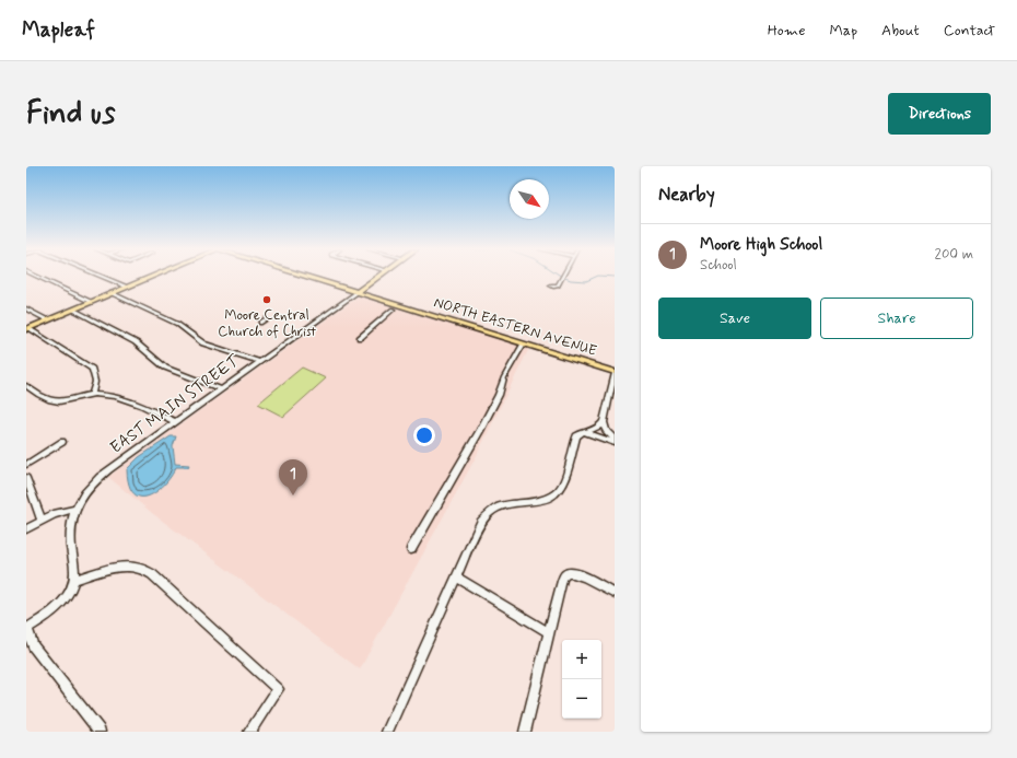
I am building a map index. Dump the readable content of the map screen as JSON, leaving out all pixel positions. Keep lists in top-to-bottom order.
{
  "streets": {
    "main road": ["NORTH EASTERN AVENUE", "EAST MAIN STREET"]
  },
  "crossings": [
    ["NORTH EASTERN AVENUE", "EAST MAIN STREET"]
  ],
  "places": ["Moore Central Church of Christ"],
  "north": "bottom right",
  "page": {
    "header": "Mapleaf",
    "nav": [
      "Home",
      "Map",
      "About",
      "Contact"
    ],
    "buttons": [
      "Directions",
      ["Save", "Share"]
    ],
    "title": "Find us",
    "heading": "Nearby",
    "list": [
      {
        "mark": "1",
        "name": "Moore High School",
        "note": "School",
        "value": "200 m"
      }
    ],
    "pins": "1",
    "map_buttons": ["+", "−"]
  }
}
